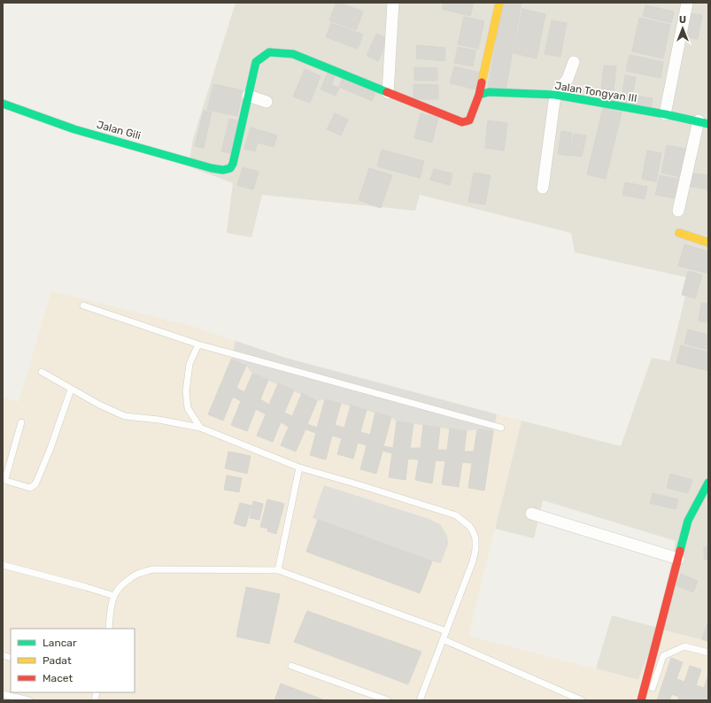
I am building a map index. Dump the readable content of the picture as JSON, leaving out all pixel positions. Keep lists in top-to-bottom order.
{
  "streets": {
    "street": ["Jalan Tongyan III", "Jalan Gili"]
  },
  "legend": ["Lancar", "Padat", "Macet"],
  "north": "top"
}
